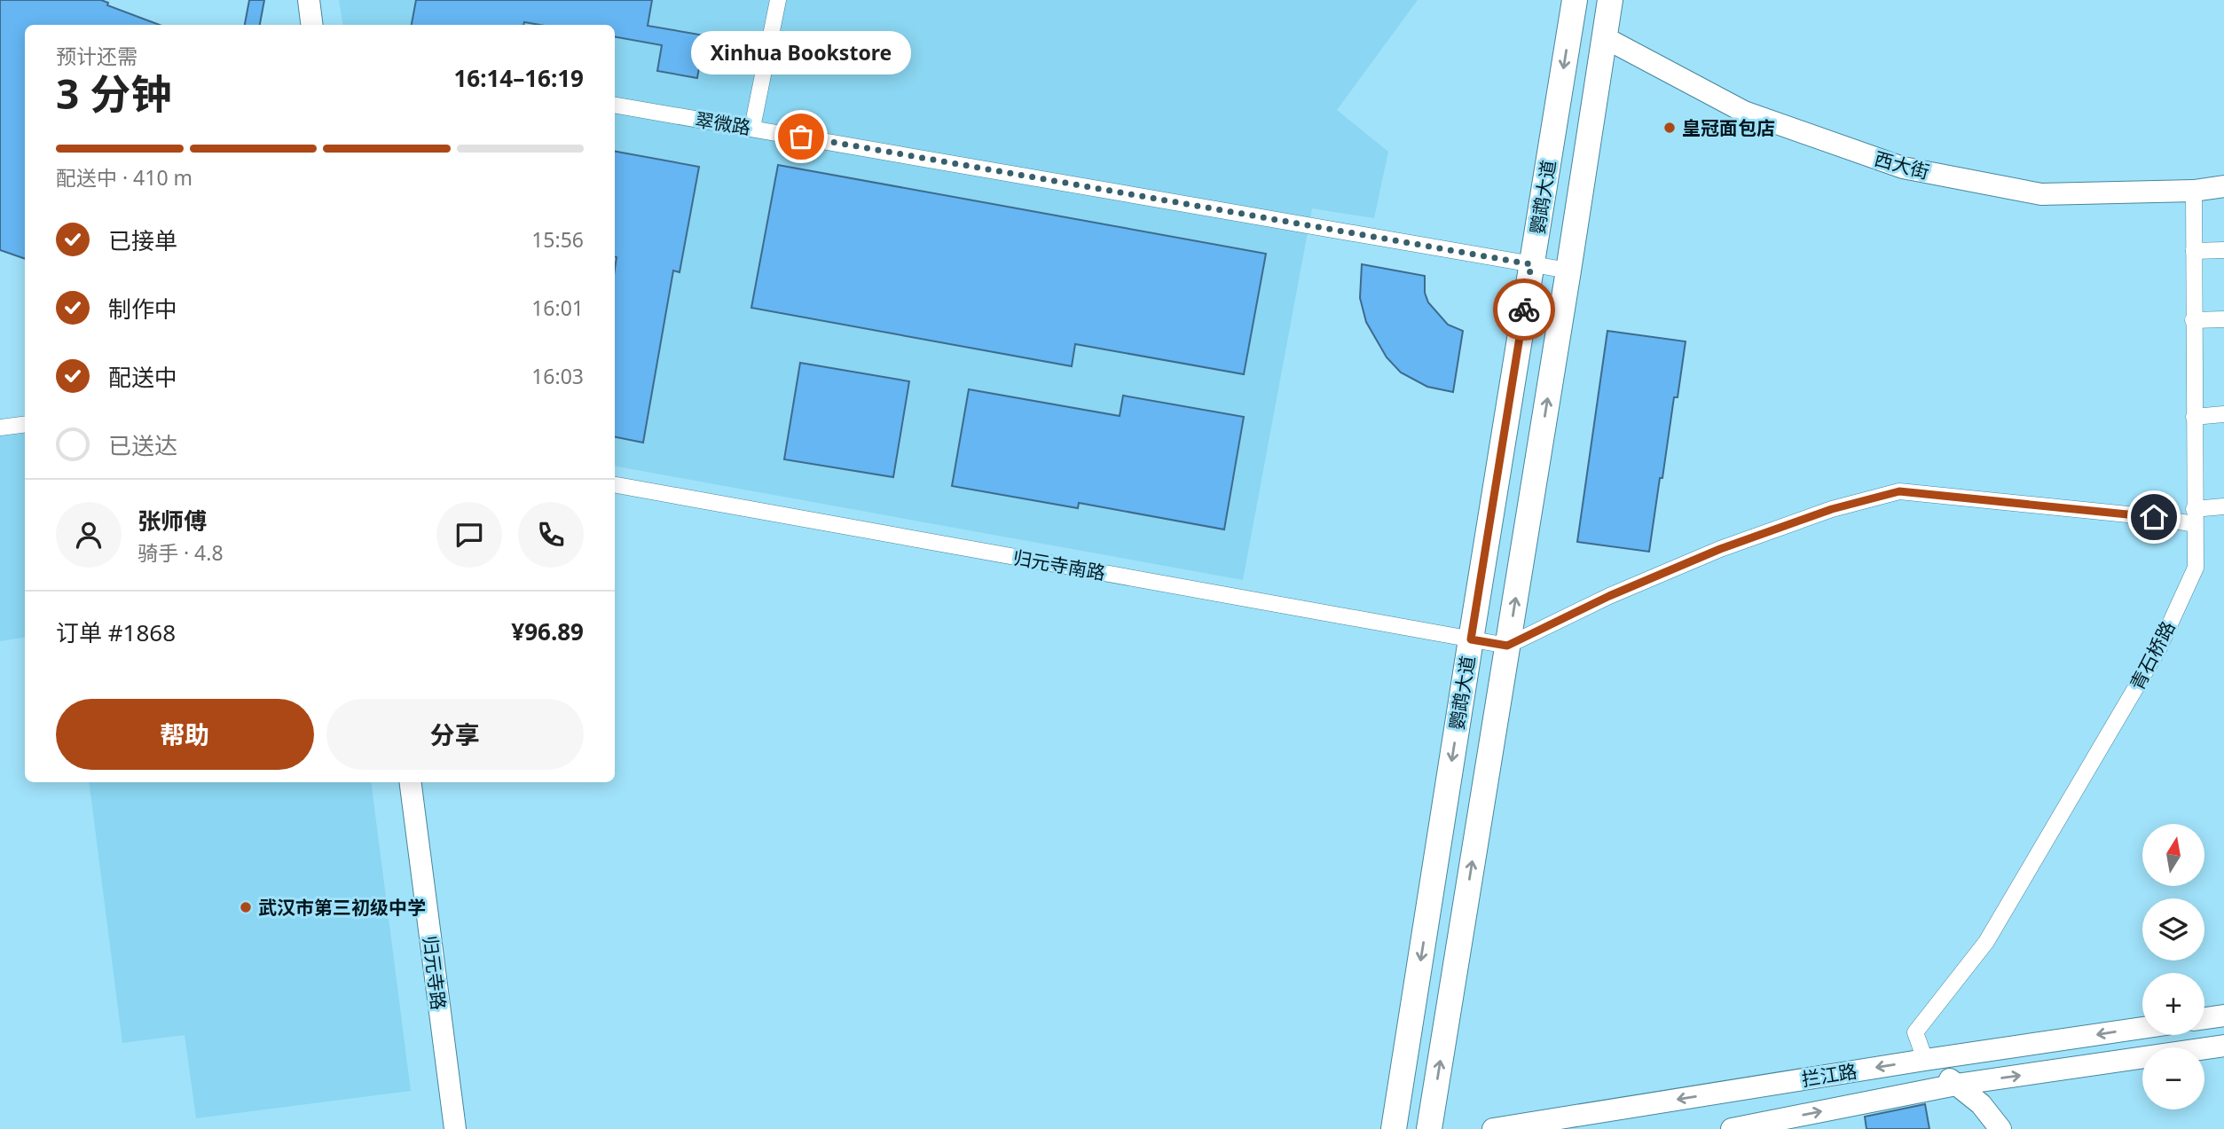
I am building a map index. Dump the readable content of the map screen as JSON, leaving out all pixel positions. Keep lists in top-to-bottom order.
{
  "streets": {
    "main road": [
      "西大街",
      "鹦鹉大道",
      "归元寺路",
      "拦江路"
    ],
    "street": ["翠微路", "归元寺南路", "青石桥路"]
  },
  "crossings": [
    ["翠微路", "鹦鹉大道"],
    ["西大街", "鹦鹉大道"],
    ["西大街", "青石桥路"],
    ["鹦鹉大道", "归元寺南路"],
    ["青石桥路", "拦江路"]
  ],
  "places": ["皇冠面包店", "Xinhua Bookstore", "武汉市第三初级中学"],
  "north": "top",
  "page": {
    "heading": ["3 分钟", "预计还需", "16:14–16:19"],
    "panel": [
      "张师傅",
      "骑手 · 4.8",
      "订单 #1868",
      "¥96.89"
    ],
    "bubble": "Xinhua Bookstore",
    "bar": "配送中 · 410 m",
    "list": [
      ["已接单", "15:56"],
      ["制作中", "16:01"],
      ["配送中", "16:03"],
      "已送达"
    ],
    "buttons": ["帮助", "分享"],
    "map_buttons": ["+", "−"]
  }
}
